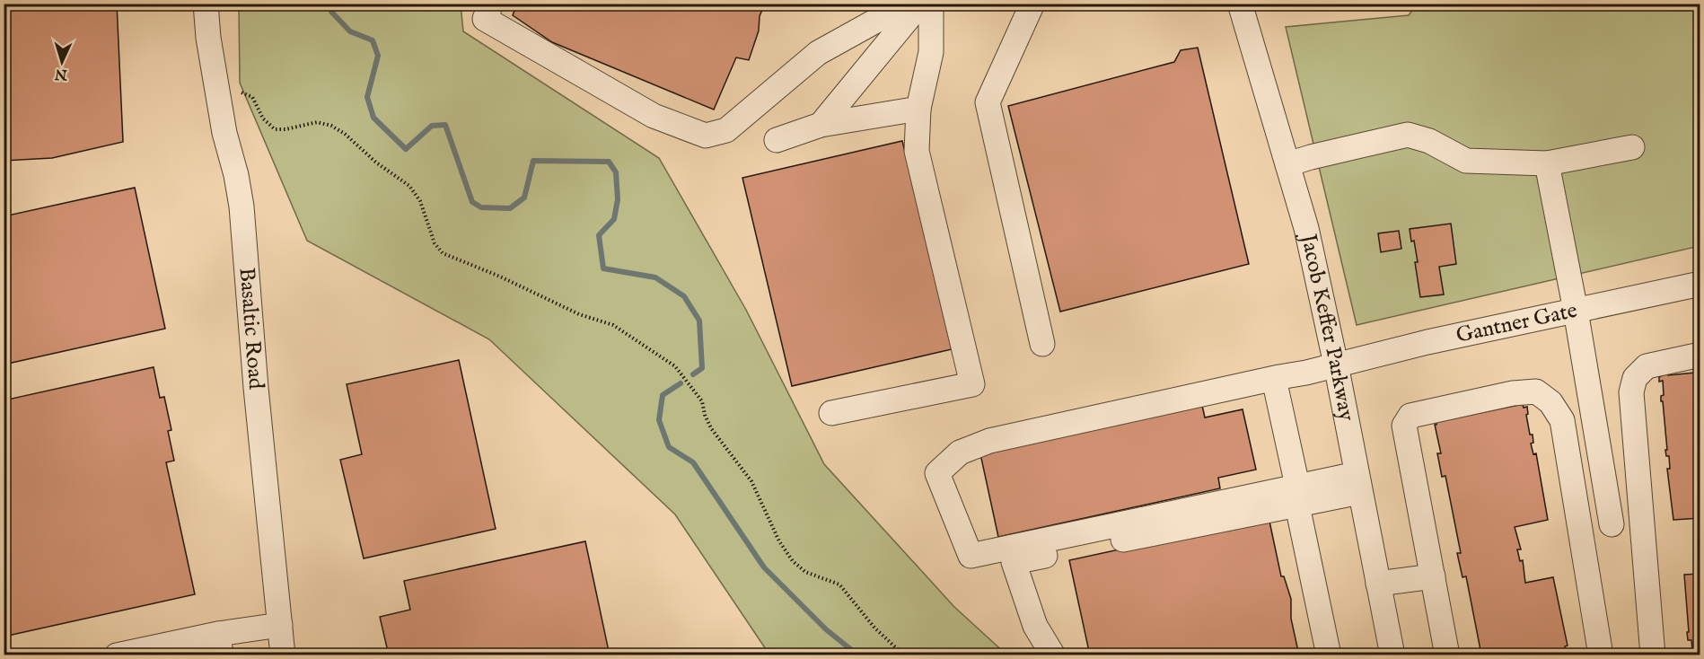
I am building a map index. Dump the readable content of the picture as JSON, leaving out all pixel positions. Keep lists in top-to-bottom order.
{
  "streets": {
    "street": ["Gantner Gate", "Jacob Keffer Parkway", "Basaltic Road"]
  },
  "crossings": [
    ["Gantner Gate", "Jacob Keffer Parkway"]
  ],
  "north": "bottom"
}
